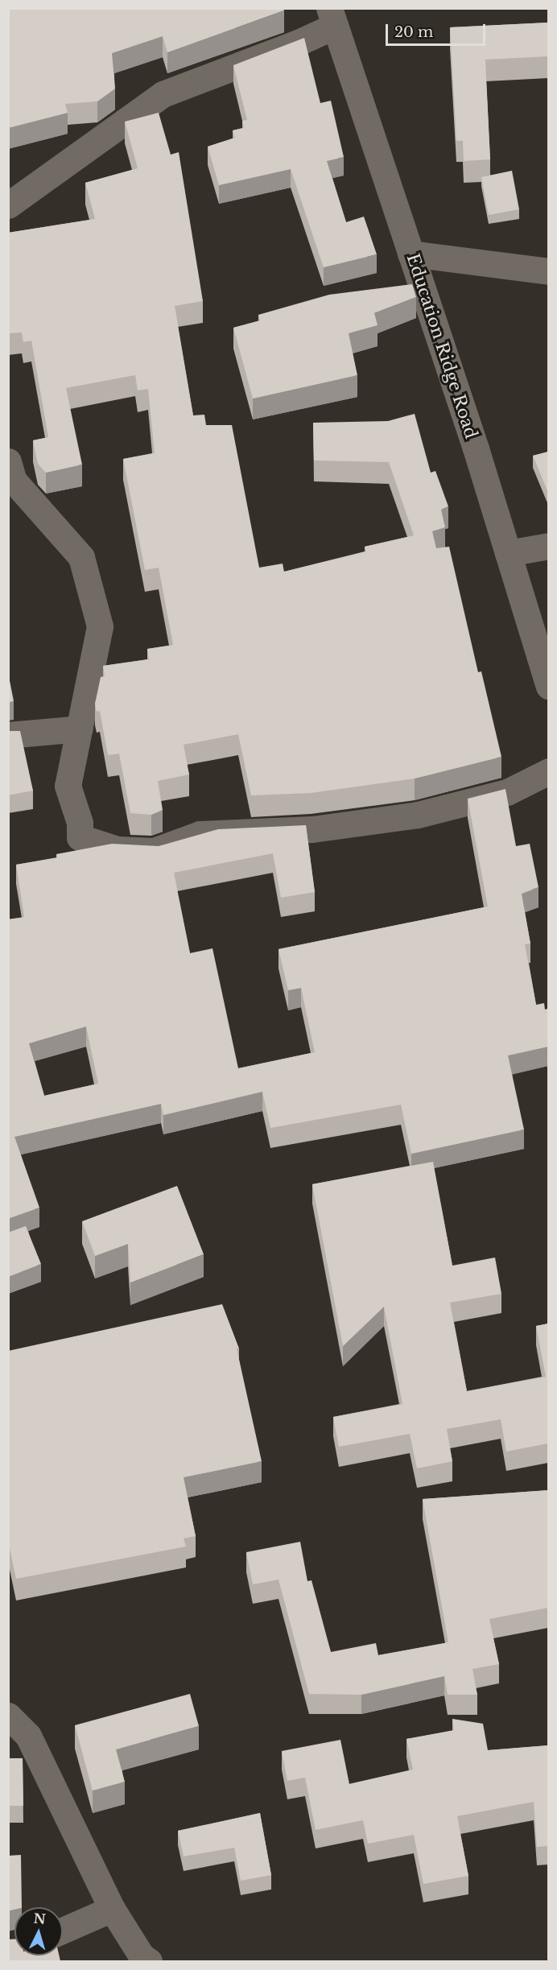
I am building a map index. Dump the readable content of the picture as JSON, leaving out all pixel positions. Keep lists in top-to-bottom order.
{
  "streets": {
    "street": ["Education Ridge Road"]
  },
  "scale_bar": "20 m",
  "north": "top"
}
